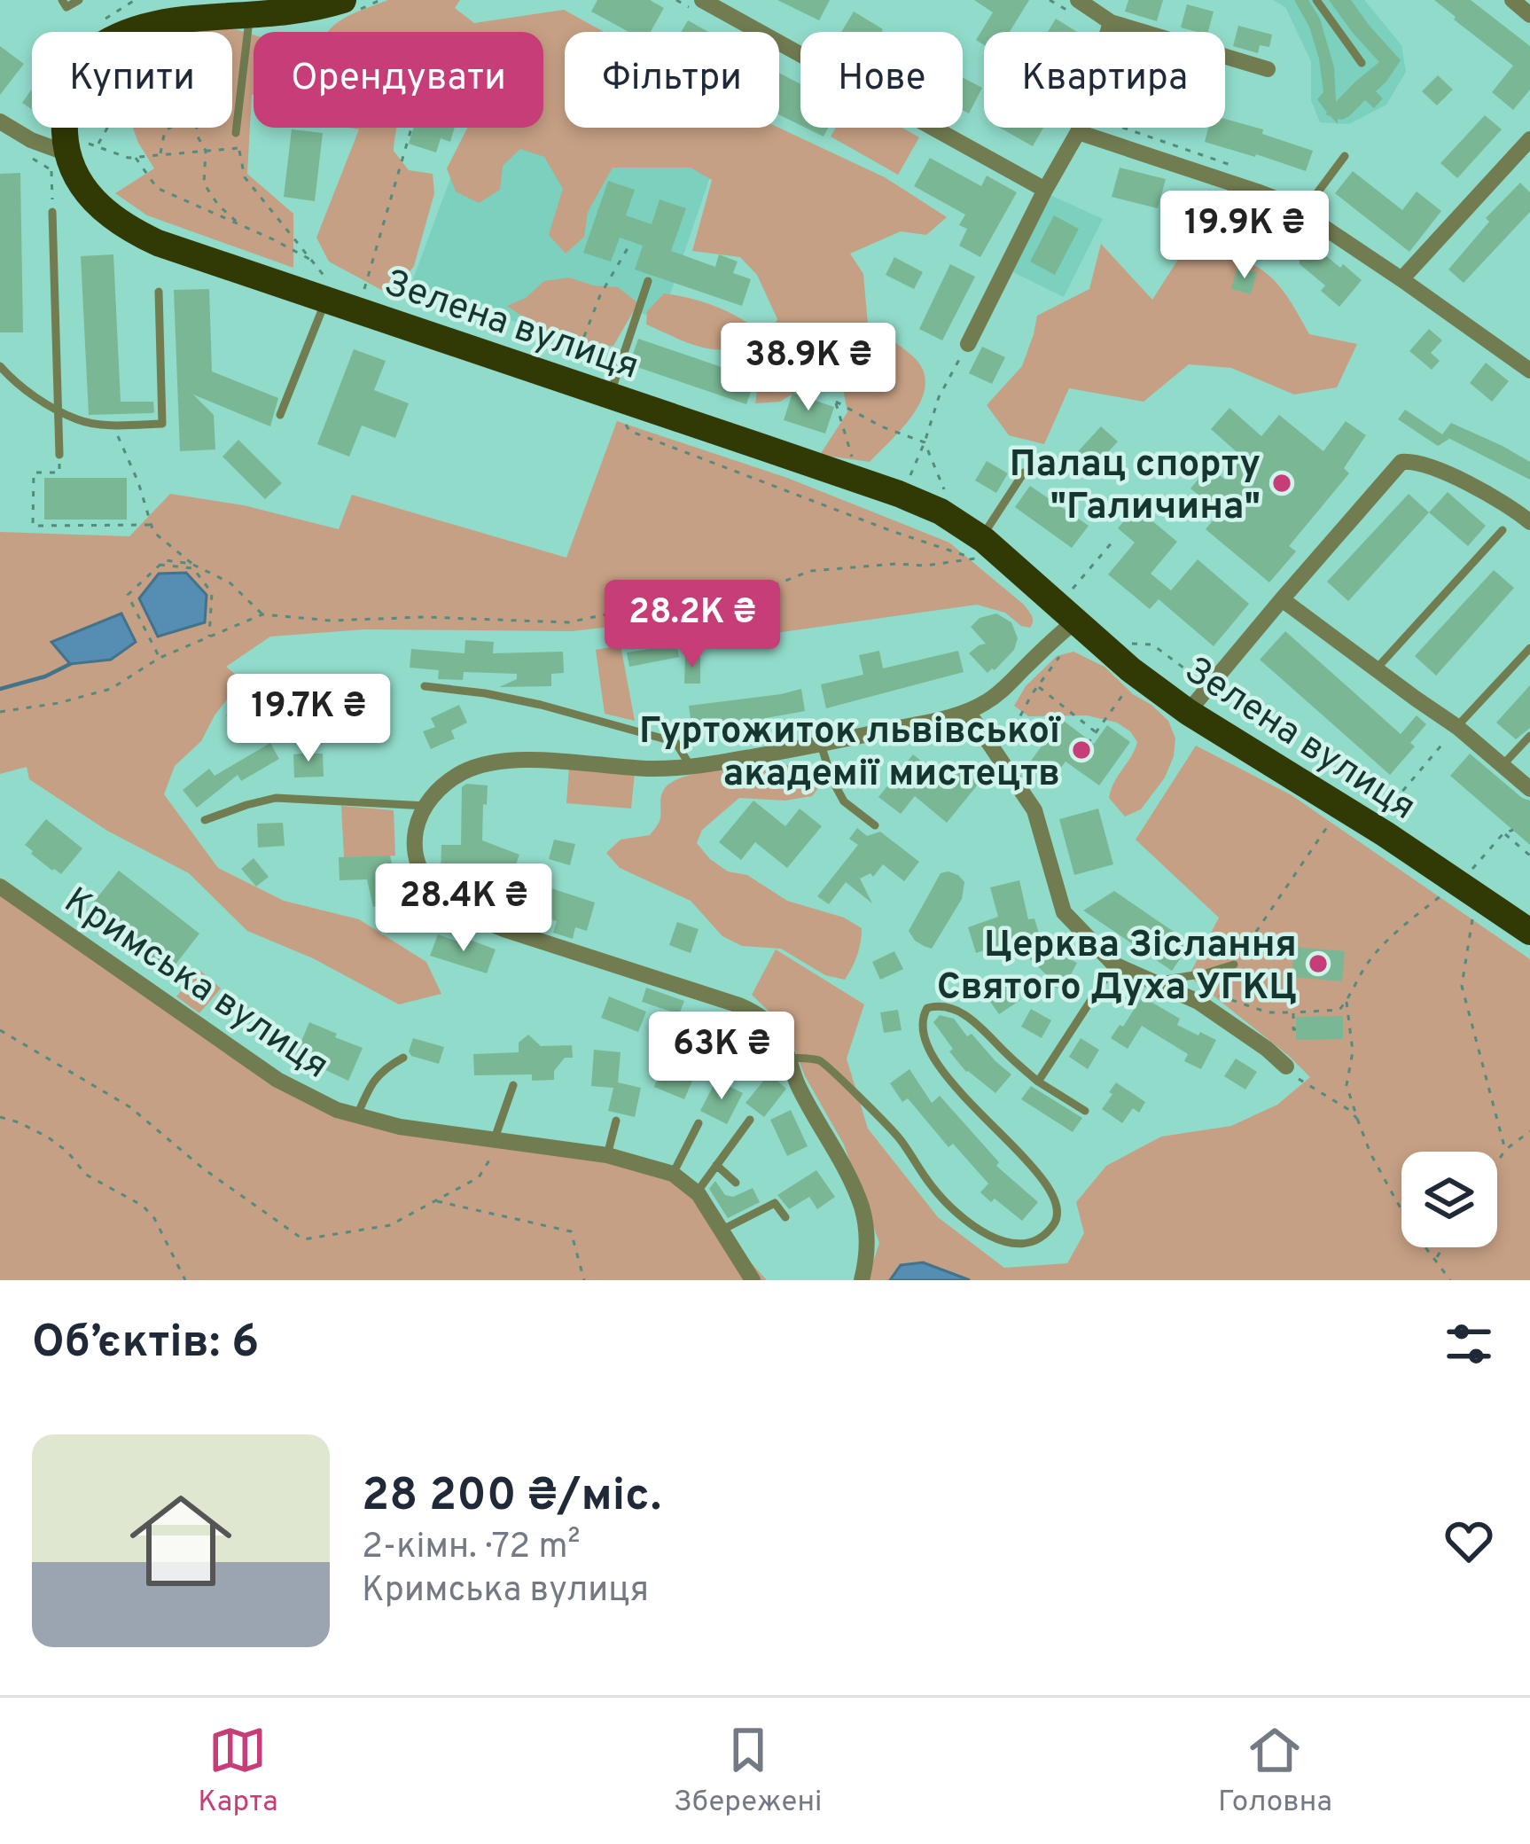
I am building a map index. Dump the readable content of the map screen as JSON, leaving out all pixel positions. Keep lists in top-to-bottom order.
{
  "streets": {
    "main road": ["Зелена вулиця"],
    "street": ["Кримська вулиця"]
  },
  "places": ["Палац спорту \"Галичина\"", "Гуртожиток львівської академії мистецтв", "Церква Зіслання Святого Духа УГКЦ"],
  "page": {
    "chip": [
      "Купити",
      "Орендувати",
      "Фільтри",
      "Нове",
      "Квартира"
    ],
    "price": [
      "19.9K ₴",
      "38.9K ₴",
      "28.2K ₴",
      "19.7K ₴",
      "28.4K ₴",
      "63K ₴"
    ],
    "heading": "Об’єктів: 6",
    "list": [
      {
        "name": "28 200 ₴/міс.",
        "note": "2-кімн. · 72 m² · Кримська вулиця"
      }
    ],
    "tabs": ["Карта", "Збережені", "Головна"]
  }
}
